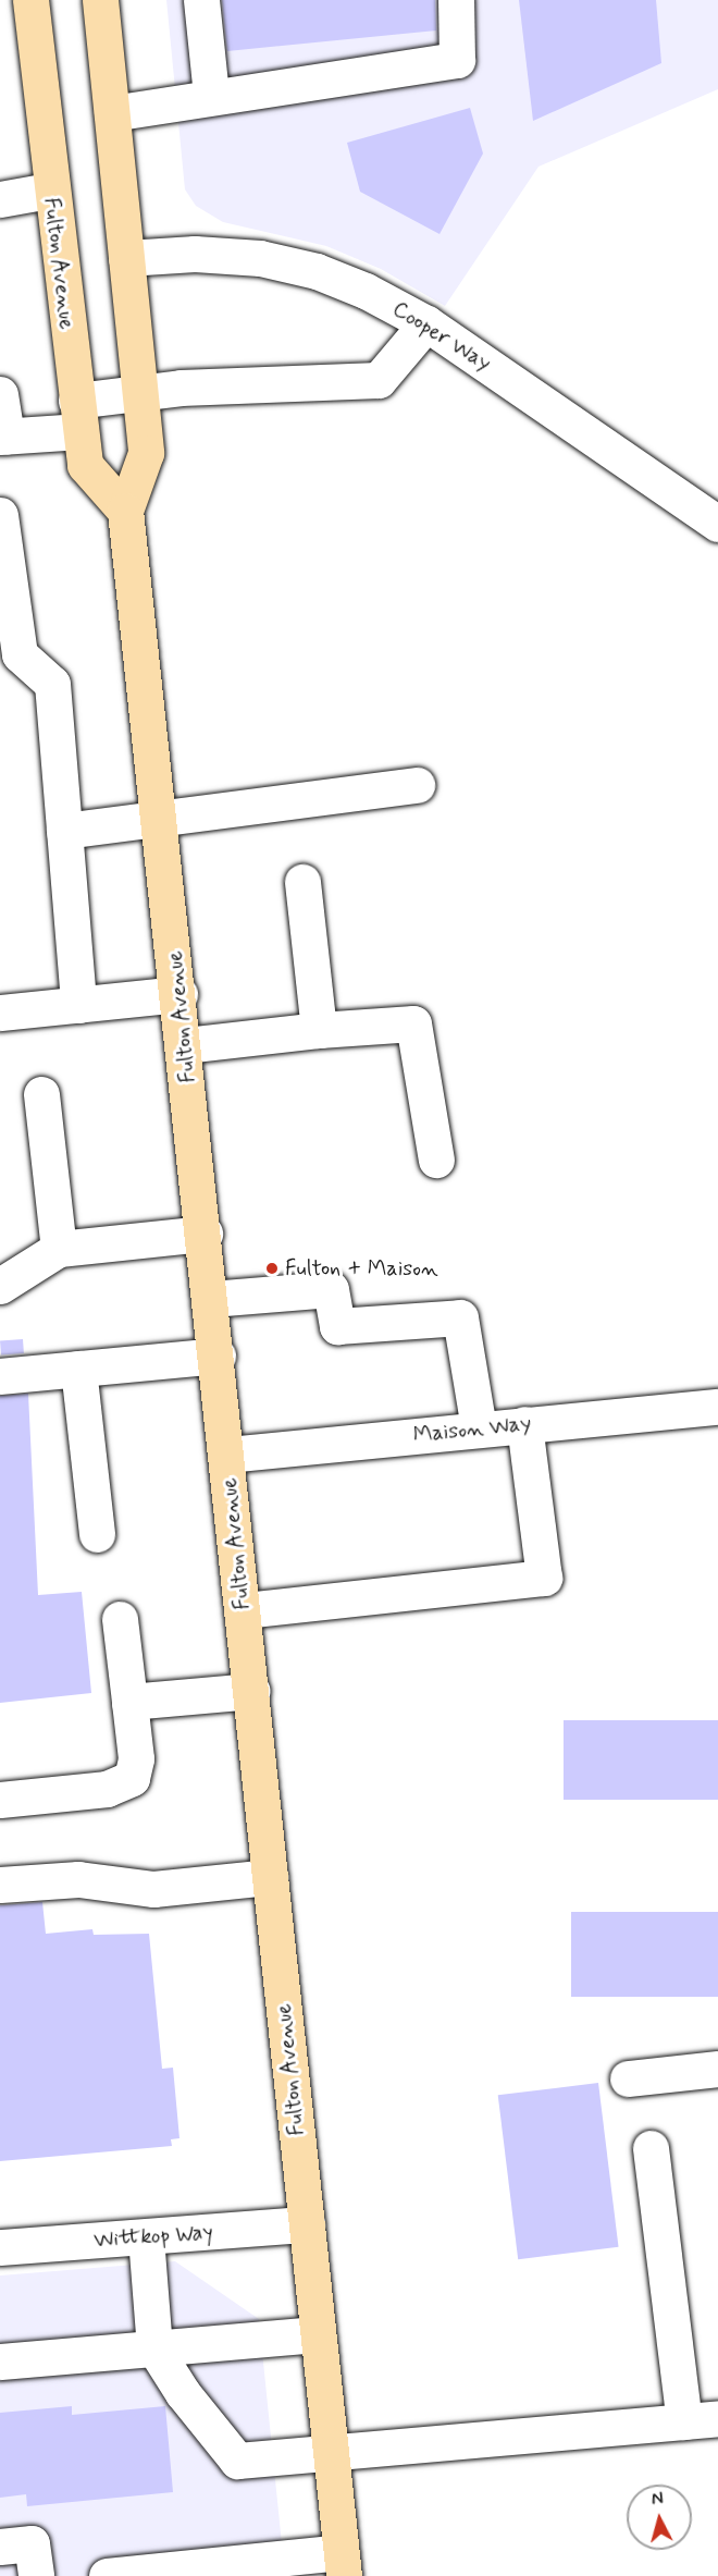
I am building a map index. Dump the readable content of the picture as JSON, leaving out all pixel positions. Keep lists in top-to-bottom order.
{
  "streets": {
    "main road": ["Fulton Avenue"],
    "street": ["Cooper Way", "Maison Way", "Wittkop Way"]
  },
  "crossings": [
    ["Fulton Avenue", "Cooper Way"],
    ["Fulton Avenue", "Maison Way"],
    ["Fulton Avenue", "Wittkop Way"]
  ],
  "places": ["Fulton + Maison"],
  "north": "top"
}
